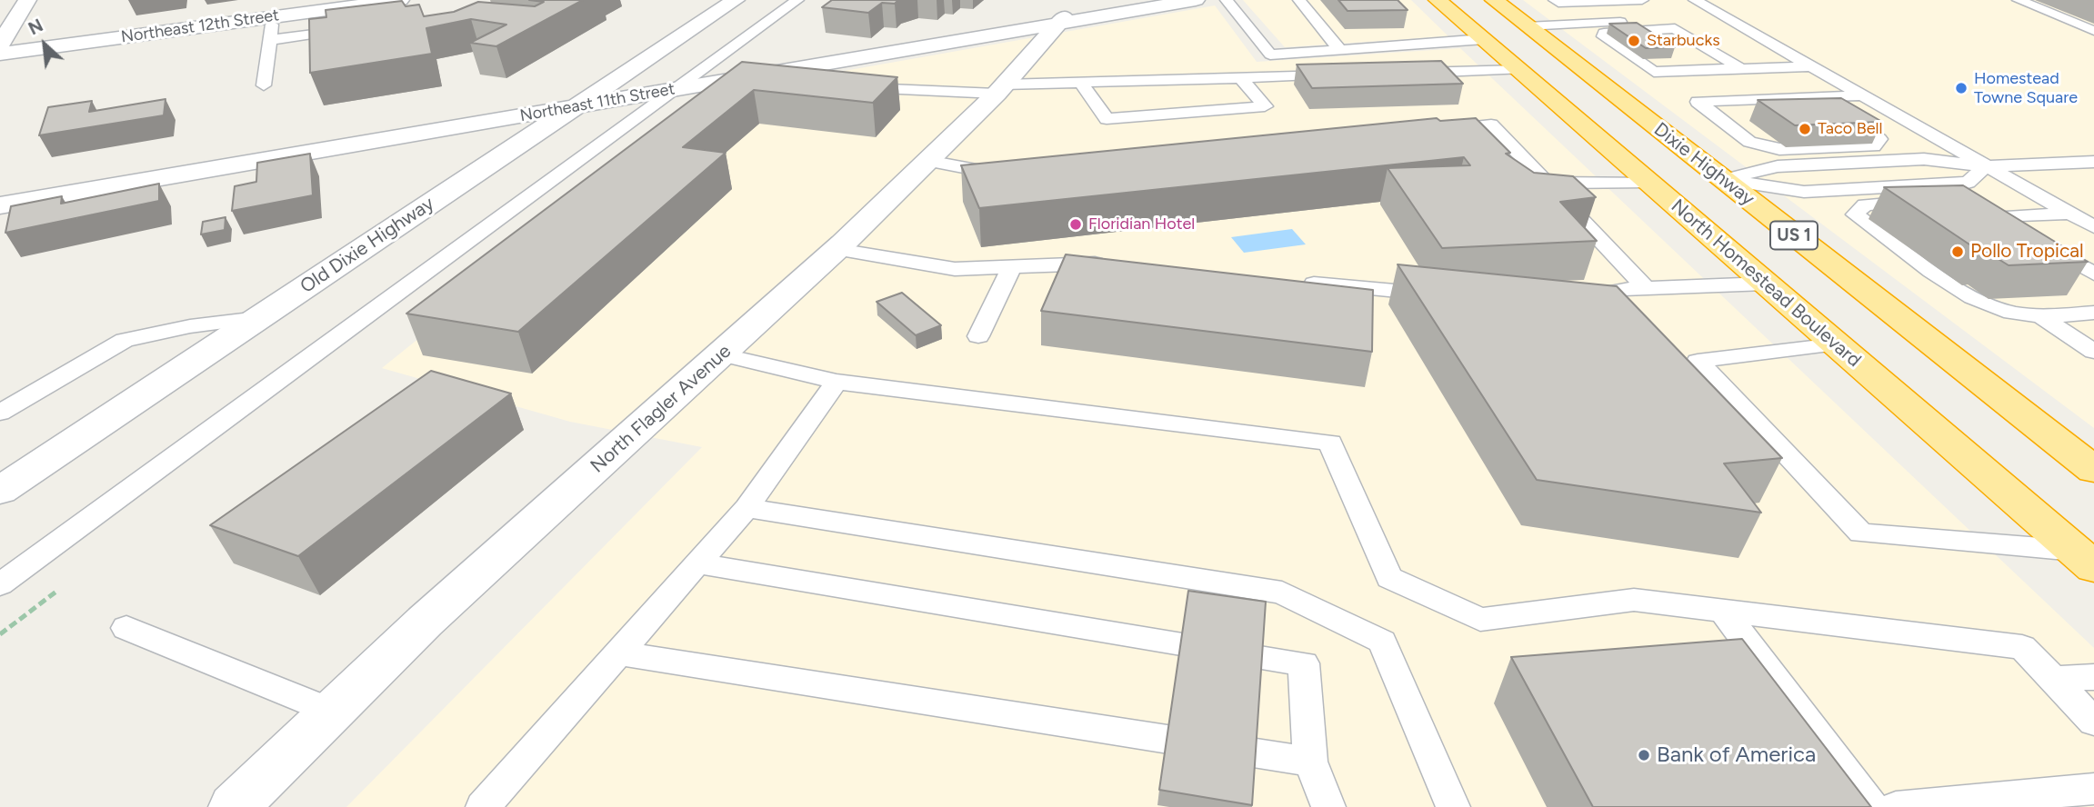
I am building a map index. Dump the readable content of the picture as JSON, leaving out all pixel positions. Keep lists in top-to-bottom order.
{
  "streets": {
    "highway": ["Dixie Highway", "US 1", "North Homestead Boulevard"],
    "street": [
      "Northeast 12th Street",
      "Northeast 11th Street",
      "Old Dixie Highway",
      "North Flagler Avenue"
    ]
  },
  "crossings": [
    ["Northeast 11th Street", "Old Dixie Highway"],
    ["Northeast 11th Street", "North Flagler Avenue"]
  ],
  "places": [
    "Starbucks",
    "Homestead Towne Square",
    "Taco Bell",
    "Floridian Hotel",
    "Pollo Tropical",
    "Bank of America"
  ],
  "north": "top left"
}
